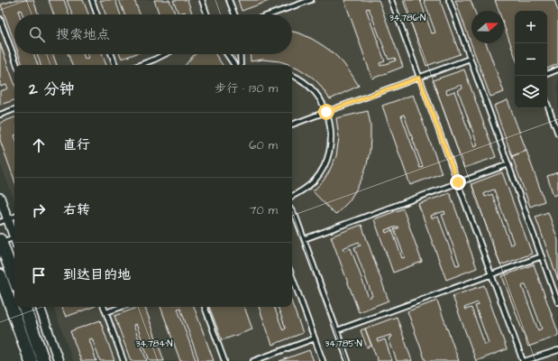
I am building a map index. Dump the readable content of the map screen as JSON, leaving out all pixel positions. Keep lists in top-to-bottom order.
{
  "north": "right",
  "page": {
    "map_buttons": ["+", "−"],
    "search": "搜索地点",
    "heading": ["2 分钟", "步行 · 130 m"],
    "list": [
      ["直行", "60 m"],
      ["右转", "70 m"],
      "到达目的地"
    ]
  },
  "coordinates": ["34.786°N", "34.784°N", "34.785°N"]
}
